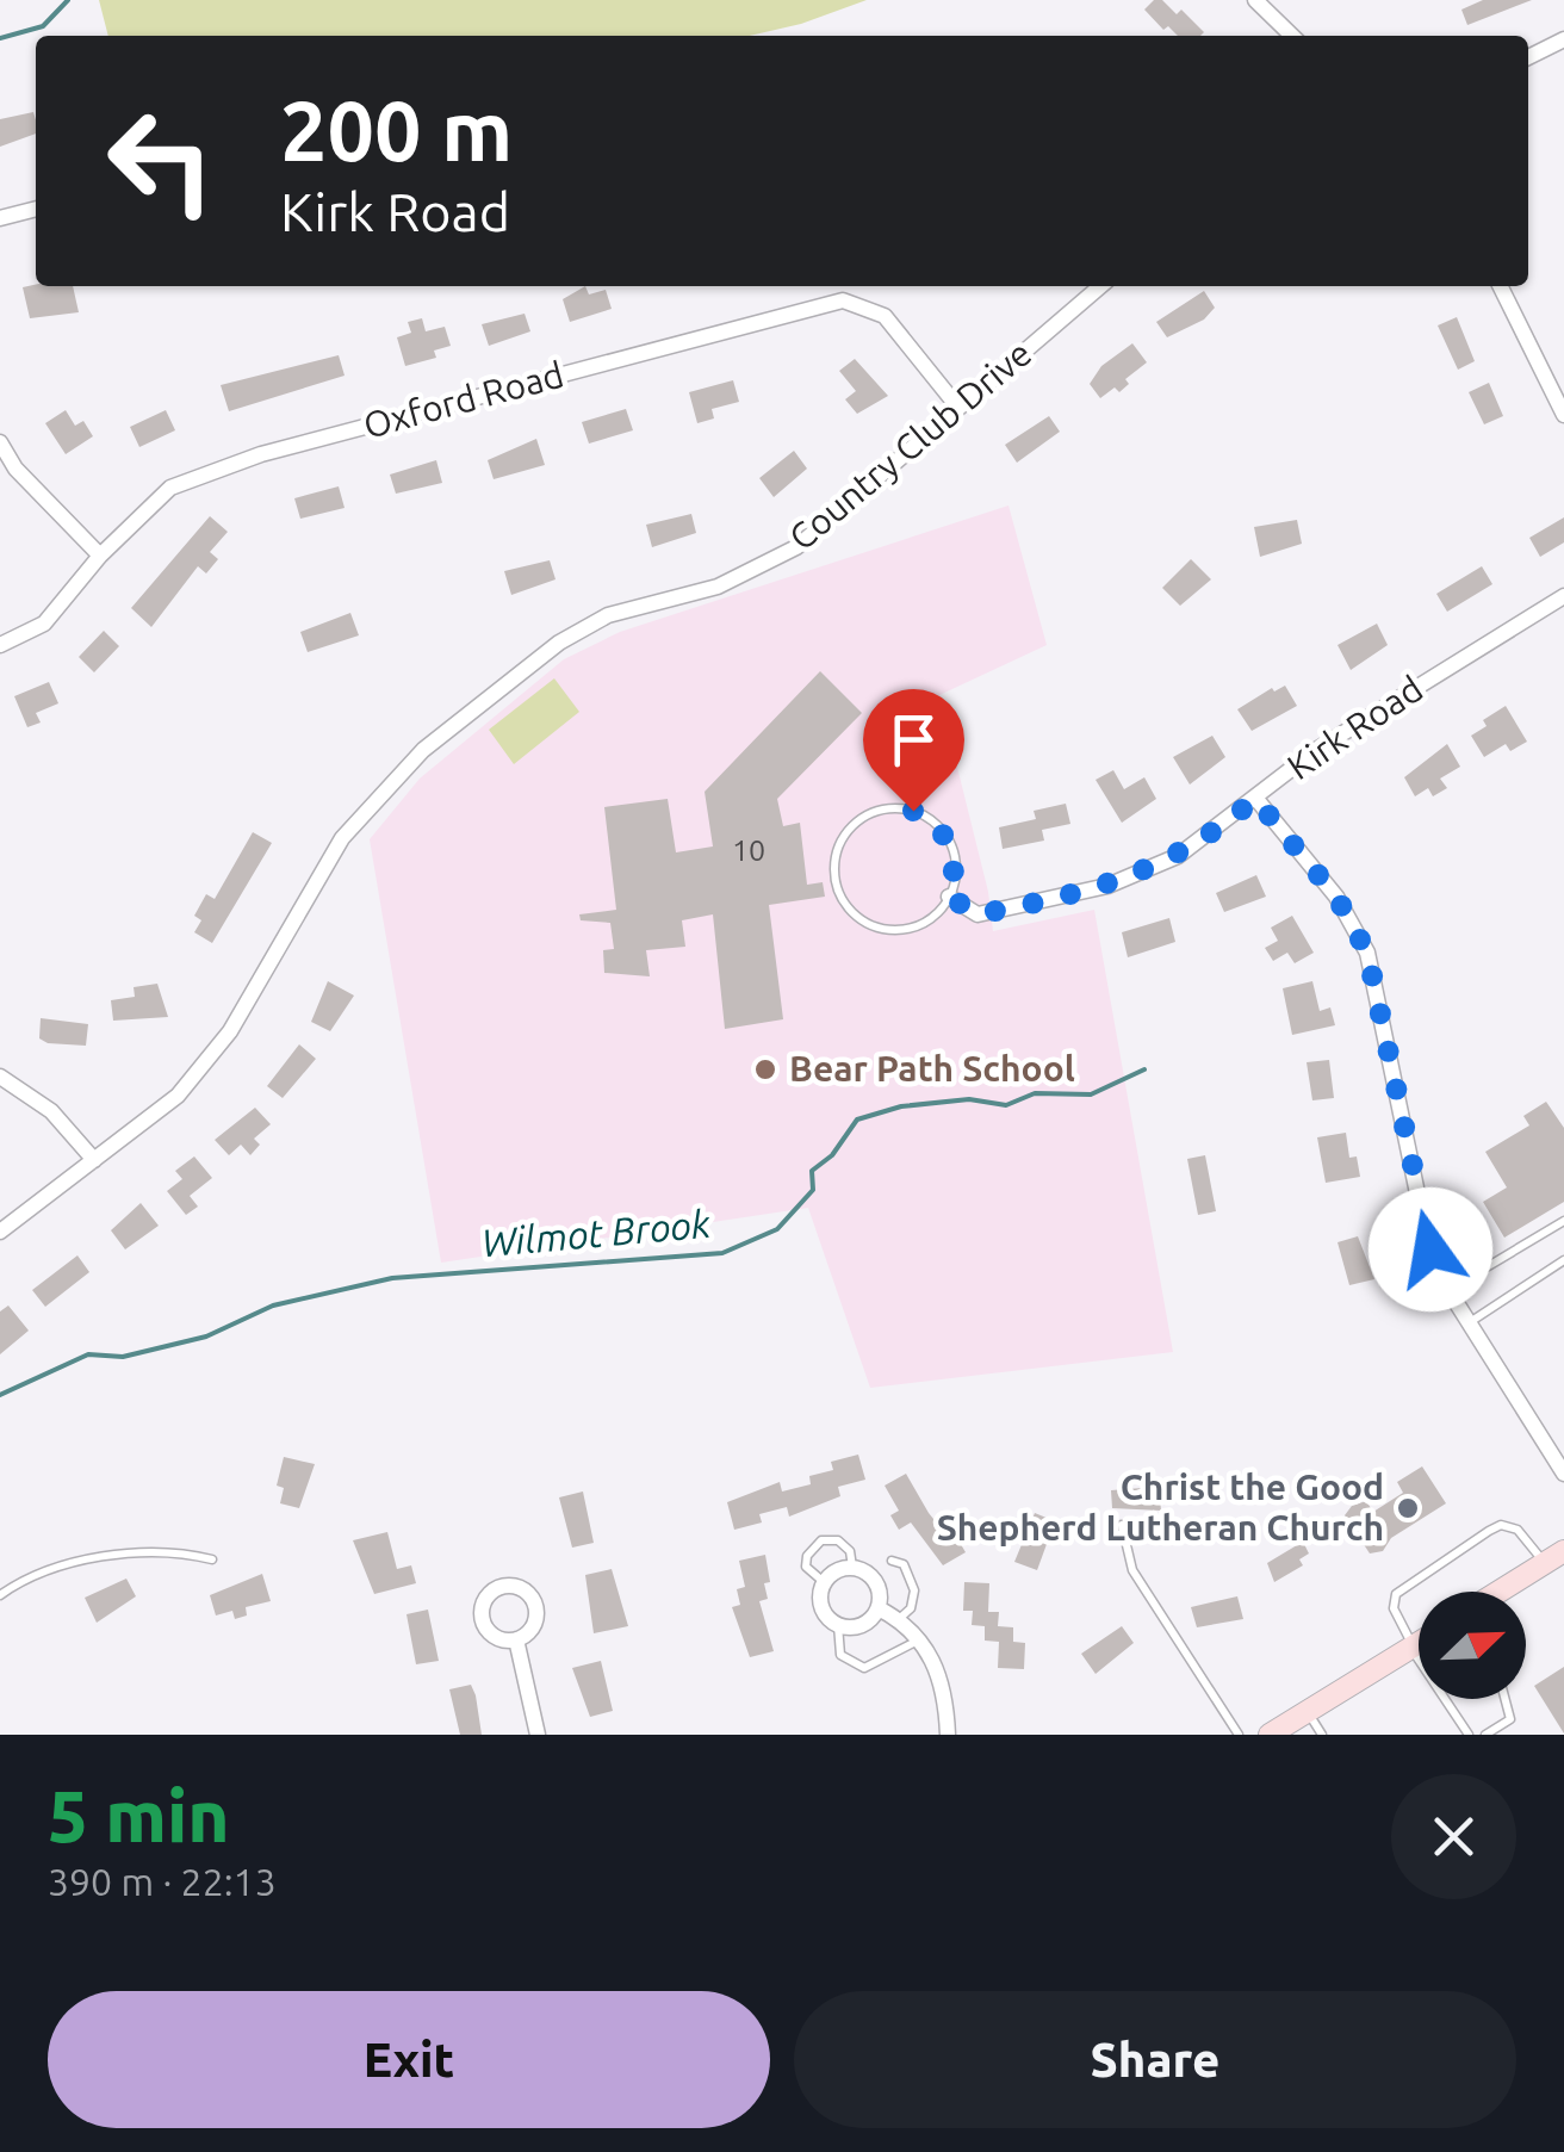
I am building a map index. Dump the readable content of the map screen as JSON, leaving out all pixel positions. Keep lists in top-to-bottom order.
{
  "streets": {
    "street": ["Oxford Road", "Country Club Drive", "Kirk Road"]
  },
  "crossings": [
    ["Oxford Road", "Country Club Drive"]
  ],
  "water": ["Wilmot Brook"],
  "places": ["Bear Path School", "Christ the Good Shepherd Lutheran Church"],
  "house_numbers": ["10"],
  "north": "top right",
  "page": {
    "turn": ["200 m", "Kirk Road"],
    "heading": ["5 min", "390 m · 22:13"],
    "buttons": ["Exit", "Share"]
  }
}
